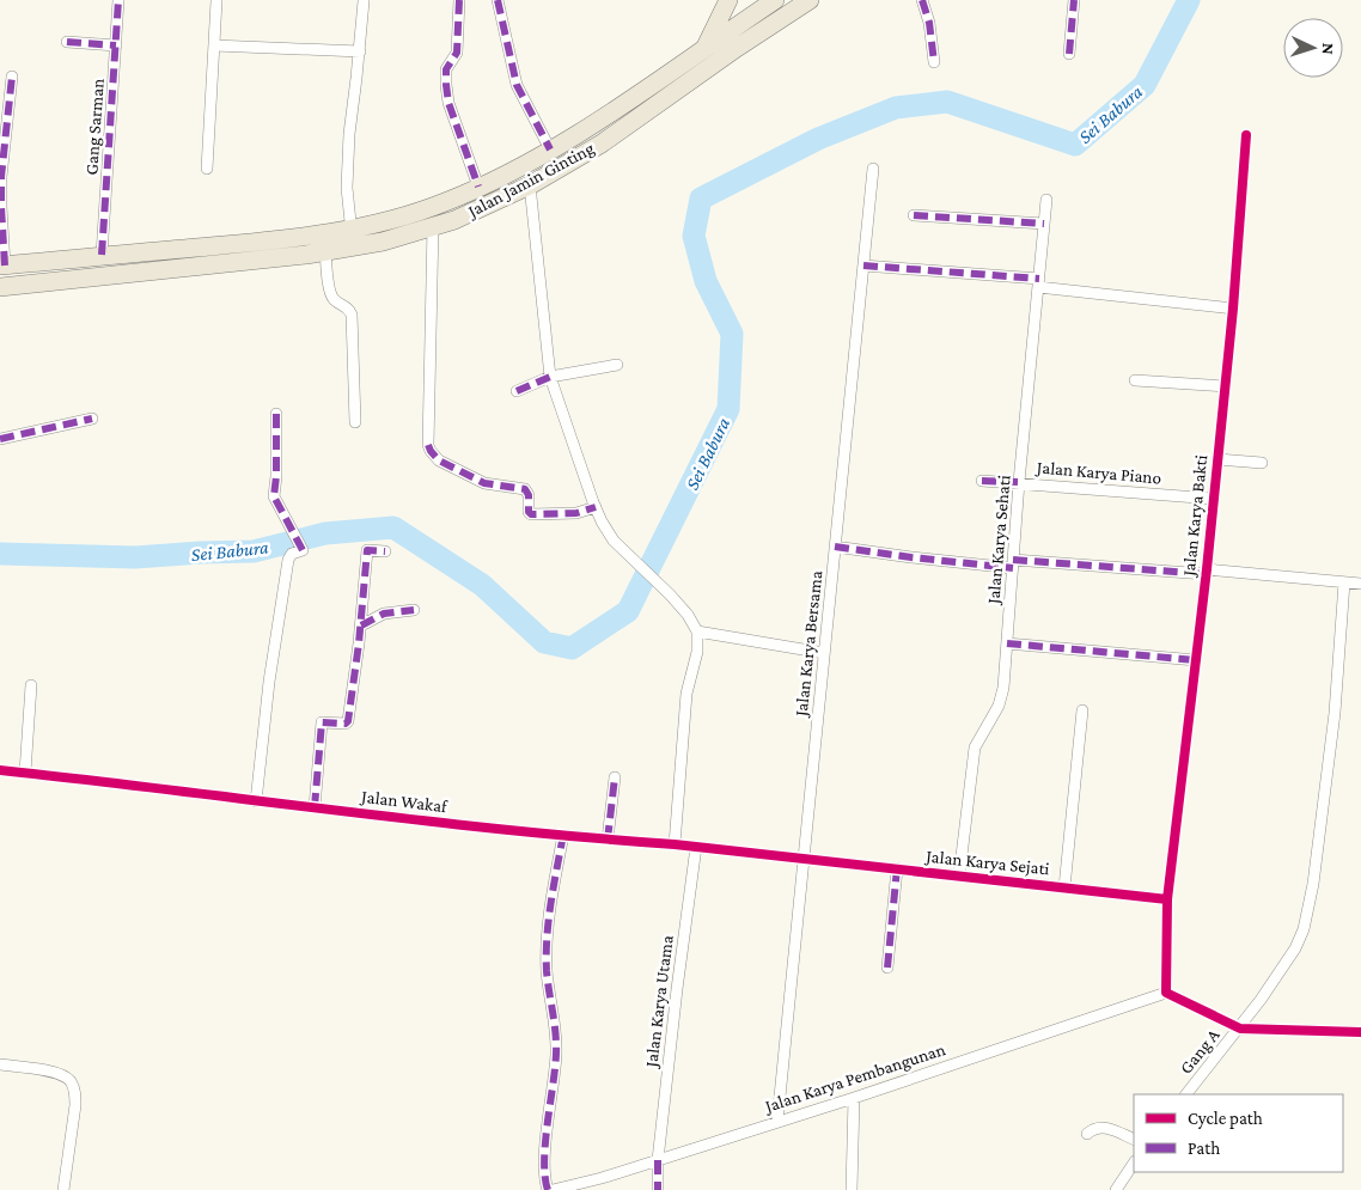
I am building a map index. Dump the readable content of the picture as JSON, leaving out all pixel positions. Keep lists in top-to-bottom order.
{
  "streets": {
    "main road": ["Jalan Jamin Ginting"],
    "street": [
      "Gang Sarman",
      "Jalan Karya Piano",
      "Jalan Karya Bakti",
      "Jalan Karya Sehati",
      "Jalan Karya Bersama",
      "Jalan Wakaf",
      "Jalan Karya Sejati",
      "Jalan Karya Utama",
      "Gang A",
      "Jalan Karya Pembangunan"
    ]
  },
  "crossings": [
    ["Gang Sarman", "Jalan Jamin Ginting"],
    ["Jalan Karya Piano", "Jalan Karya Bakti"],
    ["Jalan Karya Piano", "Jalan Karya Sehati"],
    ["Jalan Karya Bakti", "Jalan Karya Sejati"],
    ["Jalan Karya Bakti", "Jalan Karya Pembangunan"],
    ["Jalan Karya Sehati", "Jalan Karya Sejati"],
    ["Jalan Karya Bersama", "Jalan Wakaf"],
    ["Jalan Karya Bersama", "Jalan Karya Sejati"],
    ["Jalan Karya Bersama", "Jalan Karya Pembangunan"],
    ["Jalan Wakaf", "Jalan Karya Sejati"],
    ["Jalan Wakaf", "Jalan Karya Utama"],
    ["Jalan Karya Utama", "Jalan Karya Pembangunan"]
  ],
  "water": ["Sei Babura"],
  "legend": ["Cycle path", "Path"],
  "north": "right"
}
